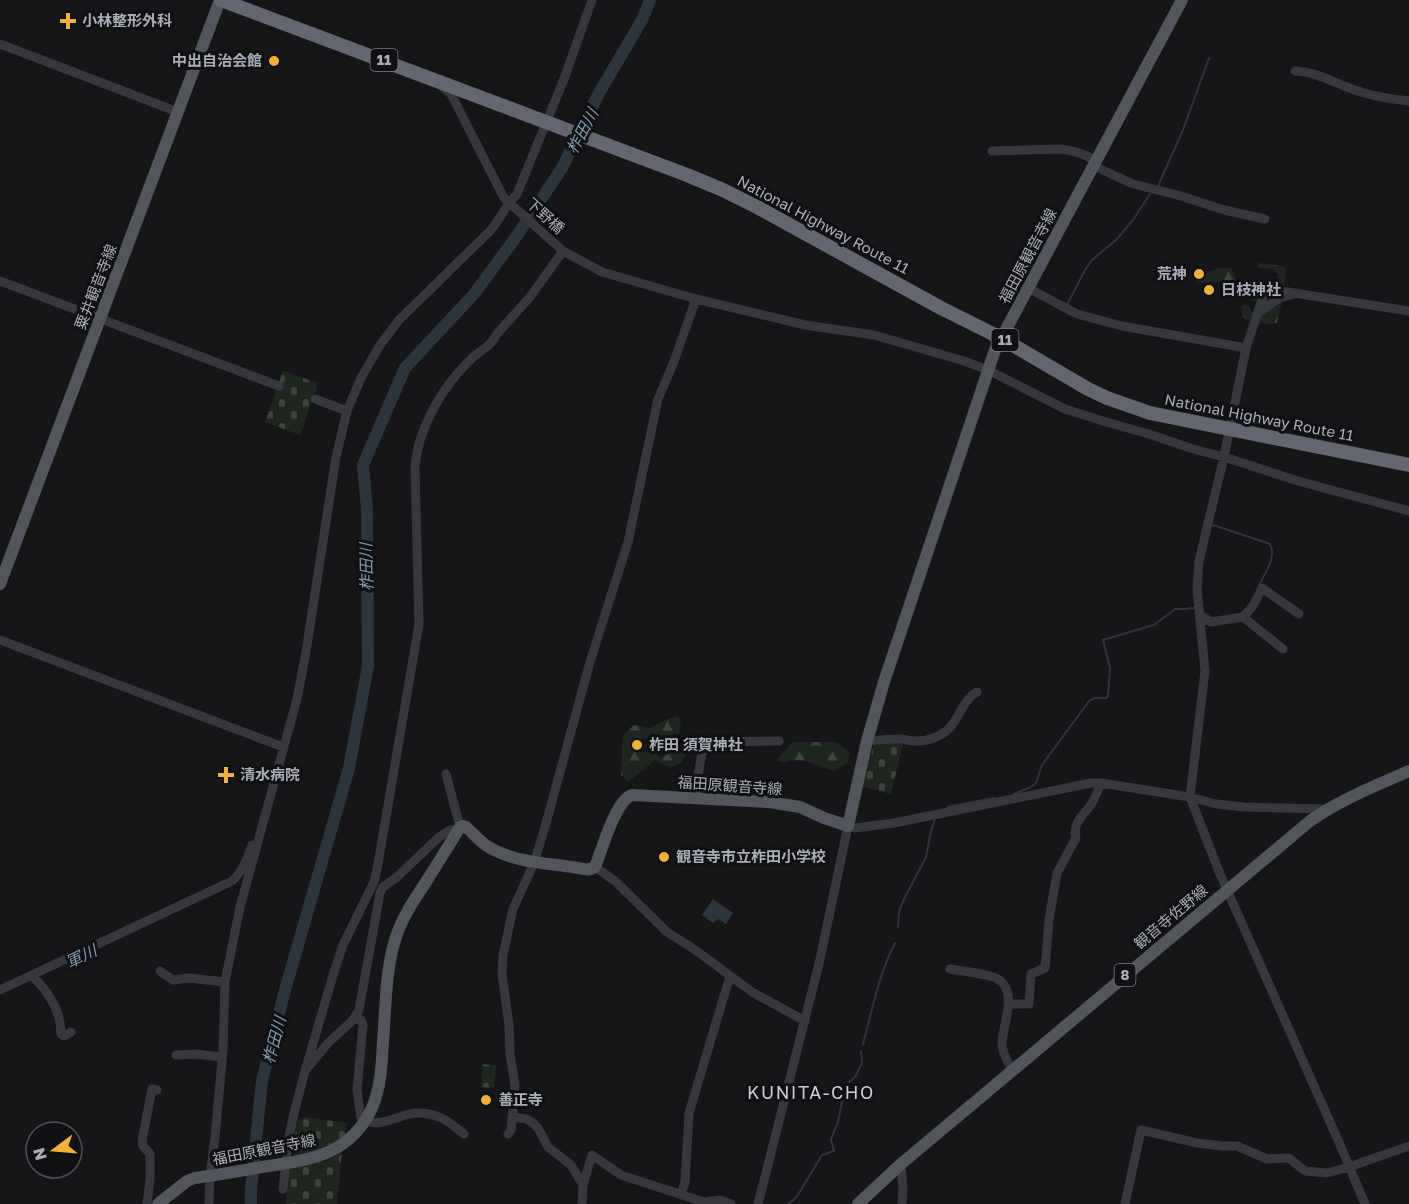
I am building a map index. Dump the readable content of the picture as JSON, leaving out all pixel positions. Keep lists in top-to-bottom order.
{
  "streets": {
    "highway": ["11", "National Highway Route 11"],
    "main road": [
      "福田原観音寺線",
      "粟井観音寺線",
      "観音寺佐野線",
      "8"
    ],
    "street": ["下野橋"]
  },
  "crossings": [
    ["下野橋", "National Highway Route 11"],
    ["下野橋", "福田原観音寺線"],
    ["National Highway Route 11", "福田原観音寺線"],
    ["National Highway Route 11", "粟井観音寺線"]
  ],
  "districts": ["KUNITA-CHO"],
  "water": ["柞田川", "軍川"],
  "places": {
    "health": ["小林整形外科", "清水病院"],
    "other": [
      "中出自治会館",
      "荒神",
      "日枝神社",
      "柞田 須賀神社",
      "観音寺市立柞田小学校",
      "善正寺"
    ]
  },
  "north": "left"
}
